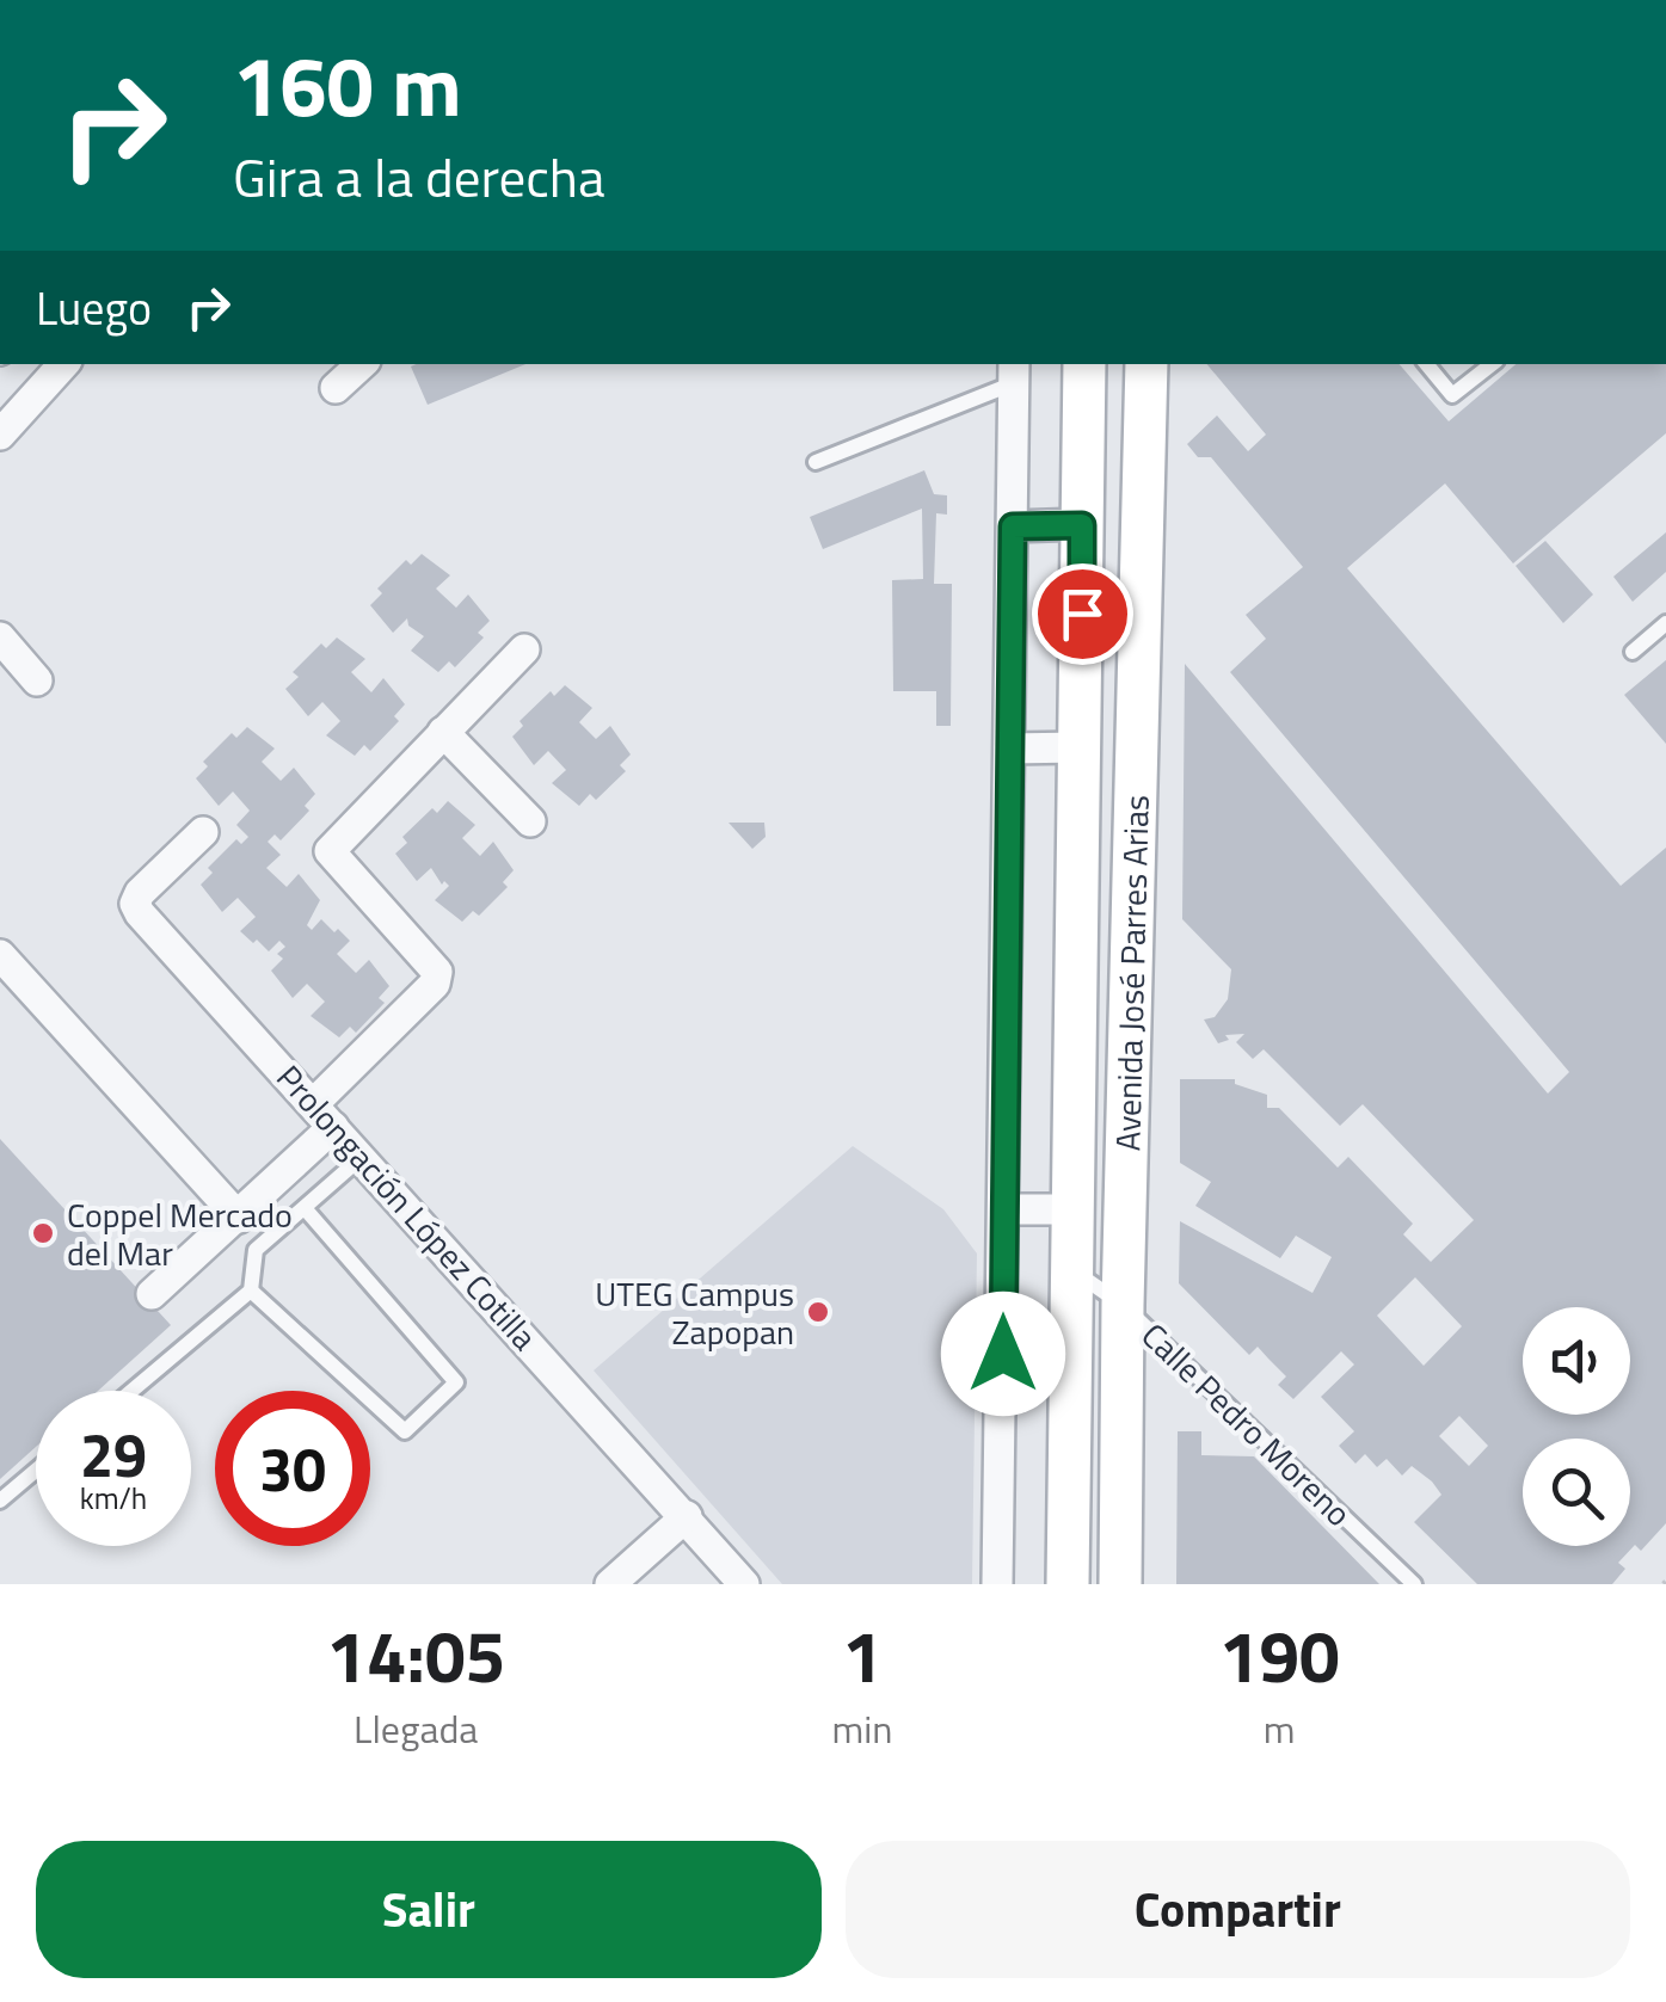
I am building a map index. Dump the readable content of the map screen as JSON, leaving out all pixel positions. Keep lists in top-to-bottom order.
{
  "streets": {
    "main road": ["Avenida José Parres Arias"],
    "street": ["Prolongación López Cotilla"],
    "lane": ["Calle Pedro Moreno"]
  },
  "crossings": [
    ["Avenida José Parres Arias", "Calle Pedro Moreno"]
  ],
  "places": ["Coppel Mercado del Mar", "UTEG Campus Zapopan"],
  "page": {
    "turn": ["160 m", "Gira a la derecha"],
    "then": "Luego",
    "speed": "29 km/h",
    "limit": "30",
    "eta": [
      "14:05",
      "Llegada",
      "1",
      "min",
      "190",
      "m"
    ],
    "buttons": ["Salir", "Compartir"]
  }
}
